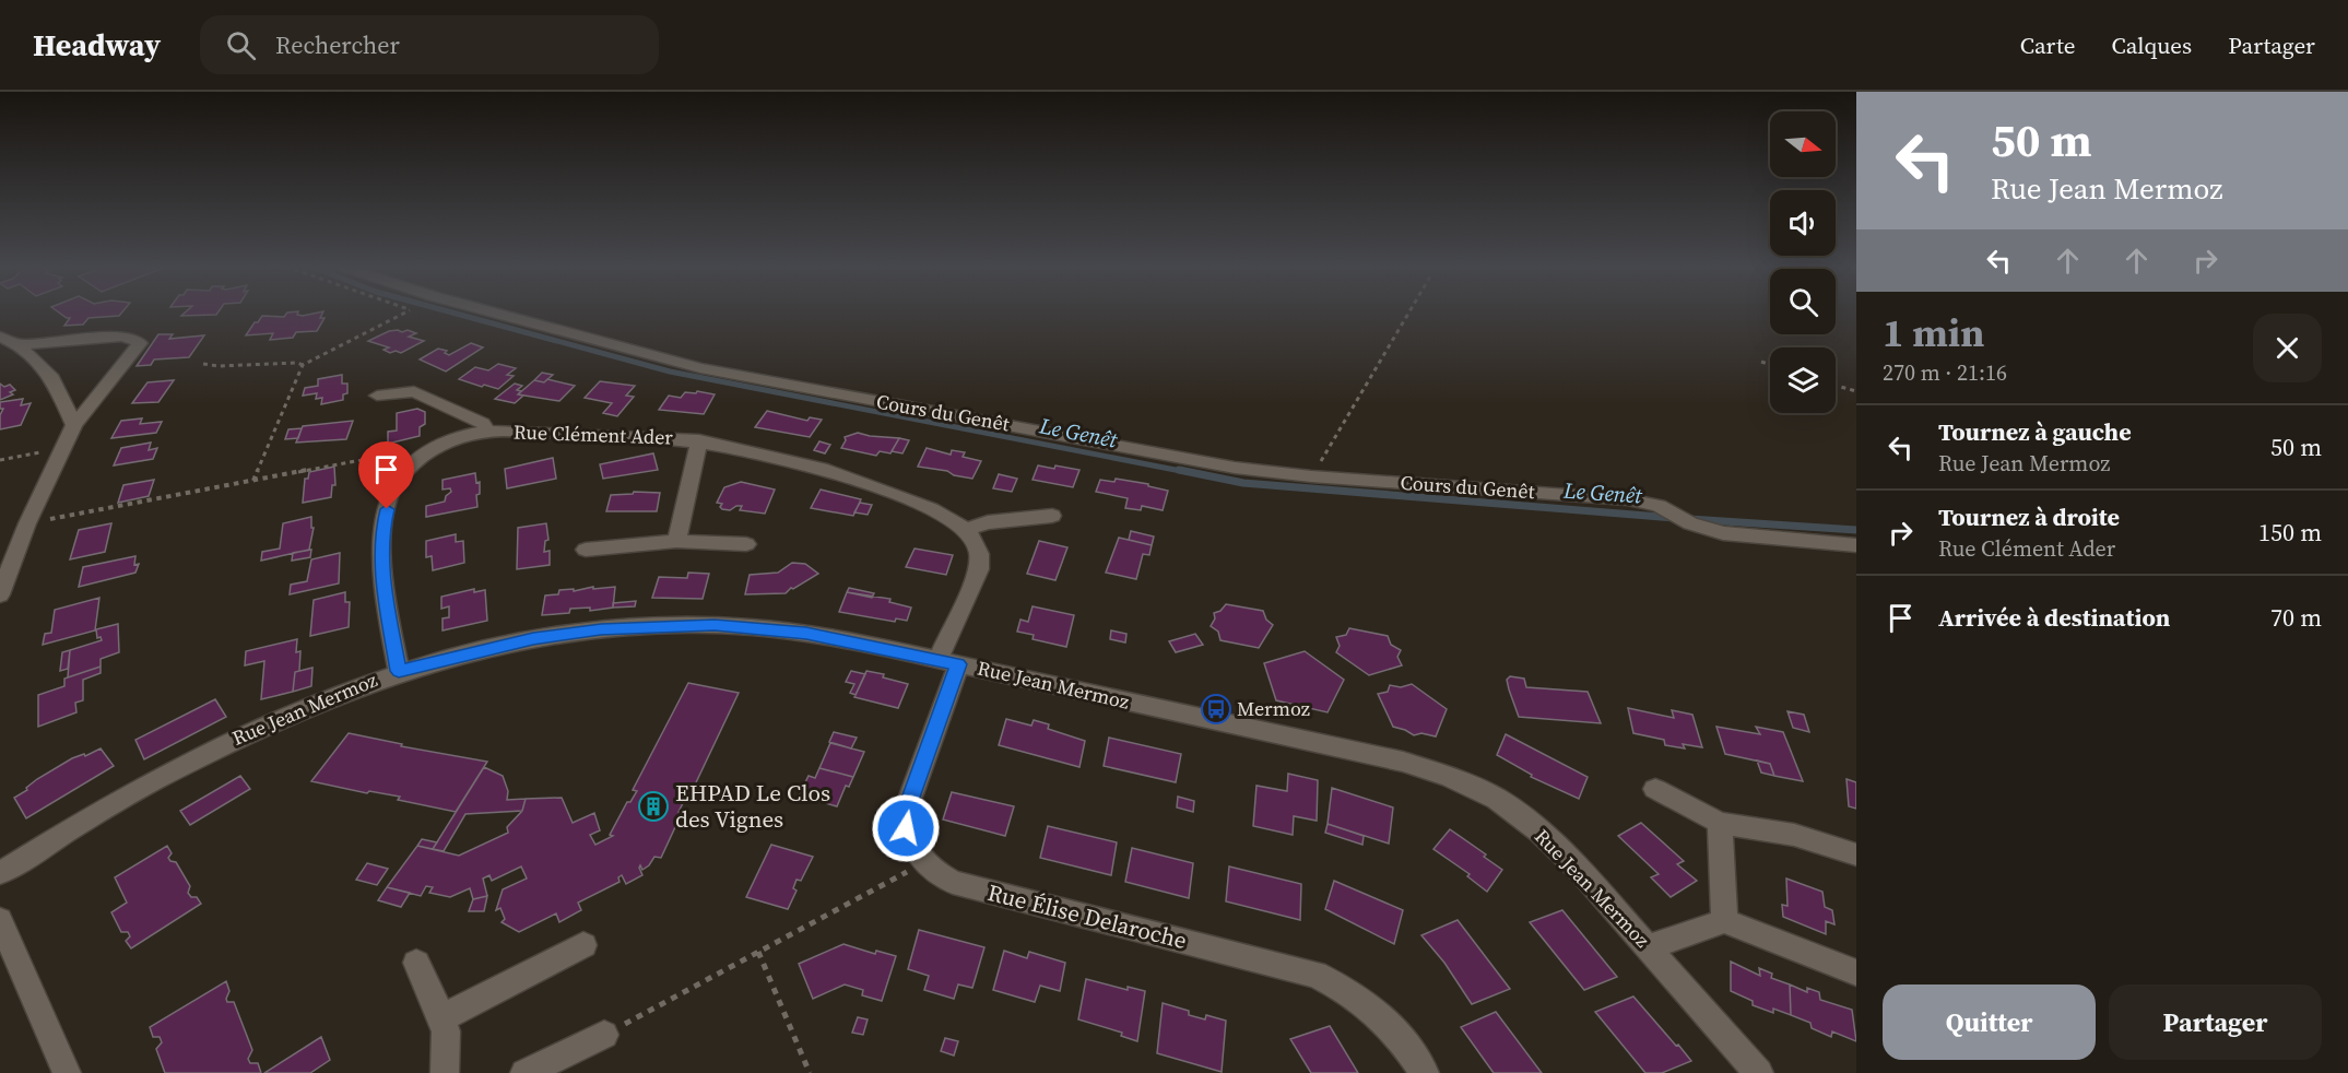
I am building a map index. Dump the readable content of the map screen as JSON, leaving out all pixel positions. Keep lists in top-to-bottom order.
{
  "streets": {
    "street": [
      "Cours du Genêt",
      "Rue Clément Ader",
      "Rue Jean Mermoz",
      "Rue Élise Delaroche"
    ]
  },
  "crossings": [
    ["Rue Clément Ader", "Rue Jean Mermoz"],
    ["Rue Jean Mermoz", "Rue Élise Delaroche"]
  ],
  "water": ["Le Genêt"],
  "places": {
    "bus stop": ["Mermoz"],
    "building": ["EHPAD Le Clos des Vignes"]
  },
  "north": "right",
  "page": {
    "header": "Headway",
    "search": "Rechercher",
    "nav": ["Carte", "Calques", "Partager"],
    "turn": ["50 m", "Rue Jean Mermoz"],
    "heading": ["1 min", "270 m · 21:16"],
    "list": [
      {
        "name": "Tournez à gauche",
        "note": "Rue Jean Mermoz",
        "value": "50 m"
      },
      {
        "name": "Tournez à droite",
        "note": "Rue Clément Ader",
        "value": "150 m"
      },
      {
        "name": "Arrivée à destination",
        "value": "70 m"
      }
    ],
    "buttons": ["Quitter", "Partager"]
  }
}
